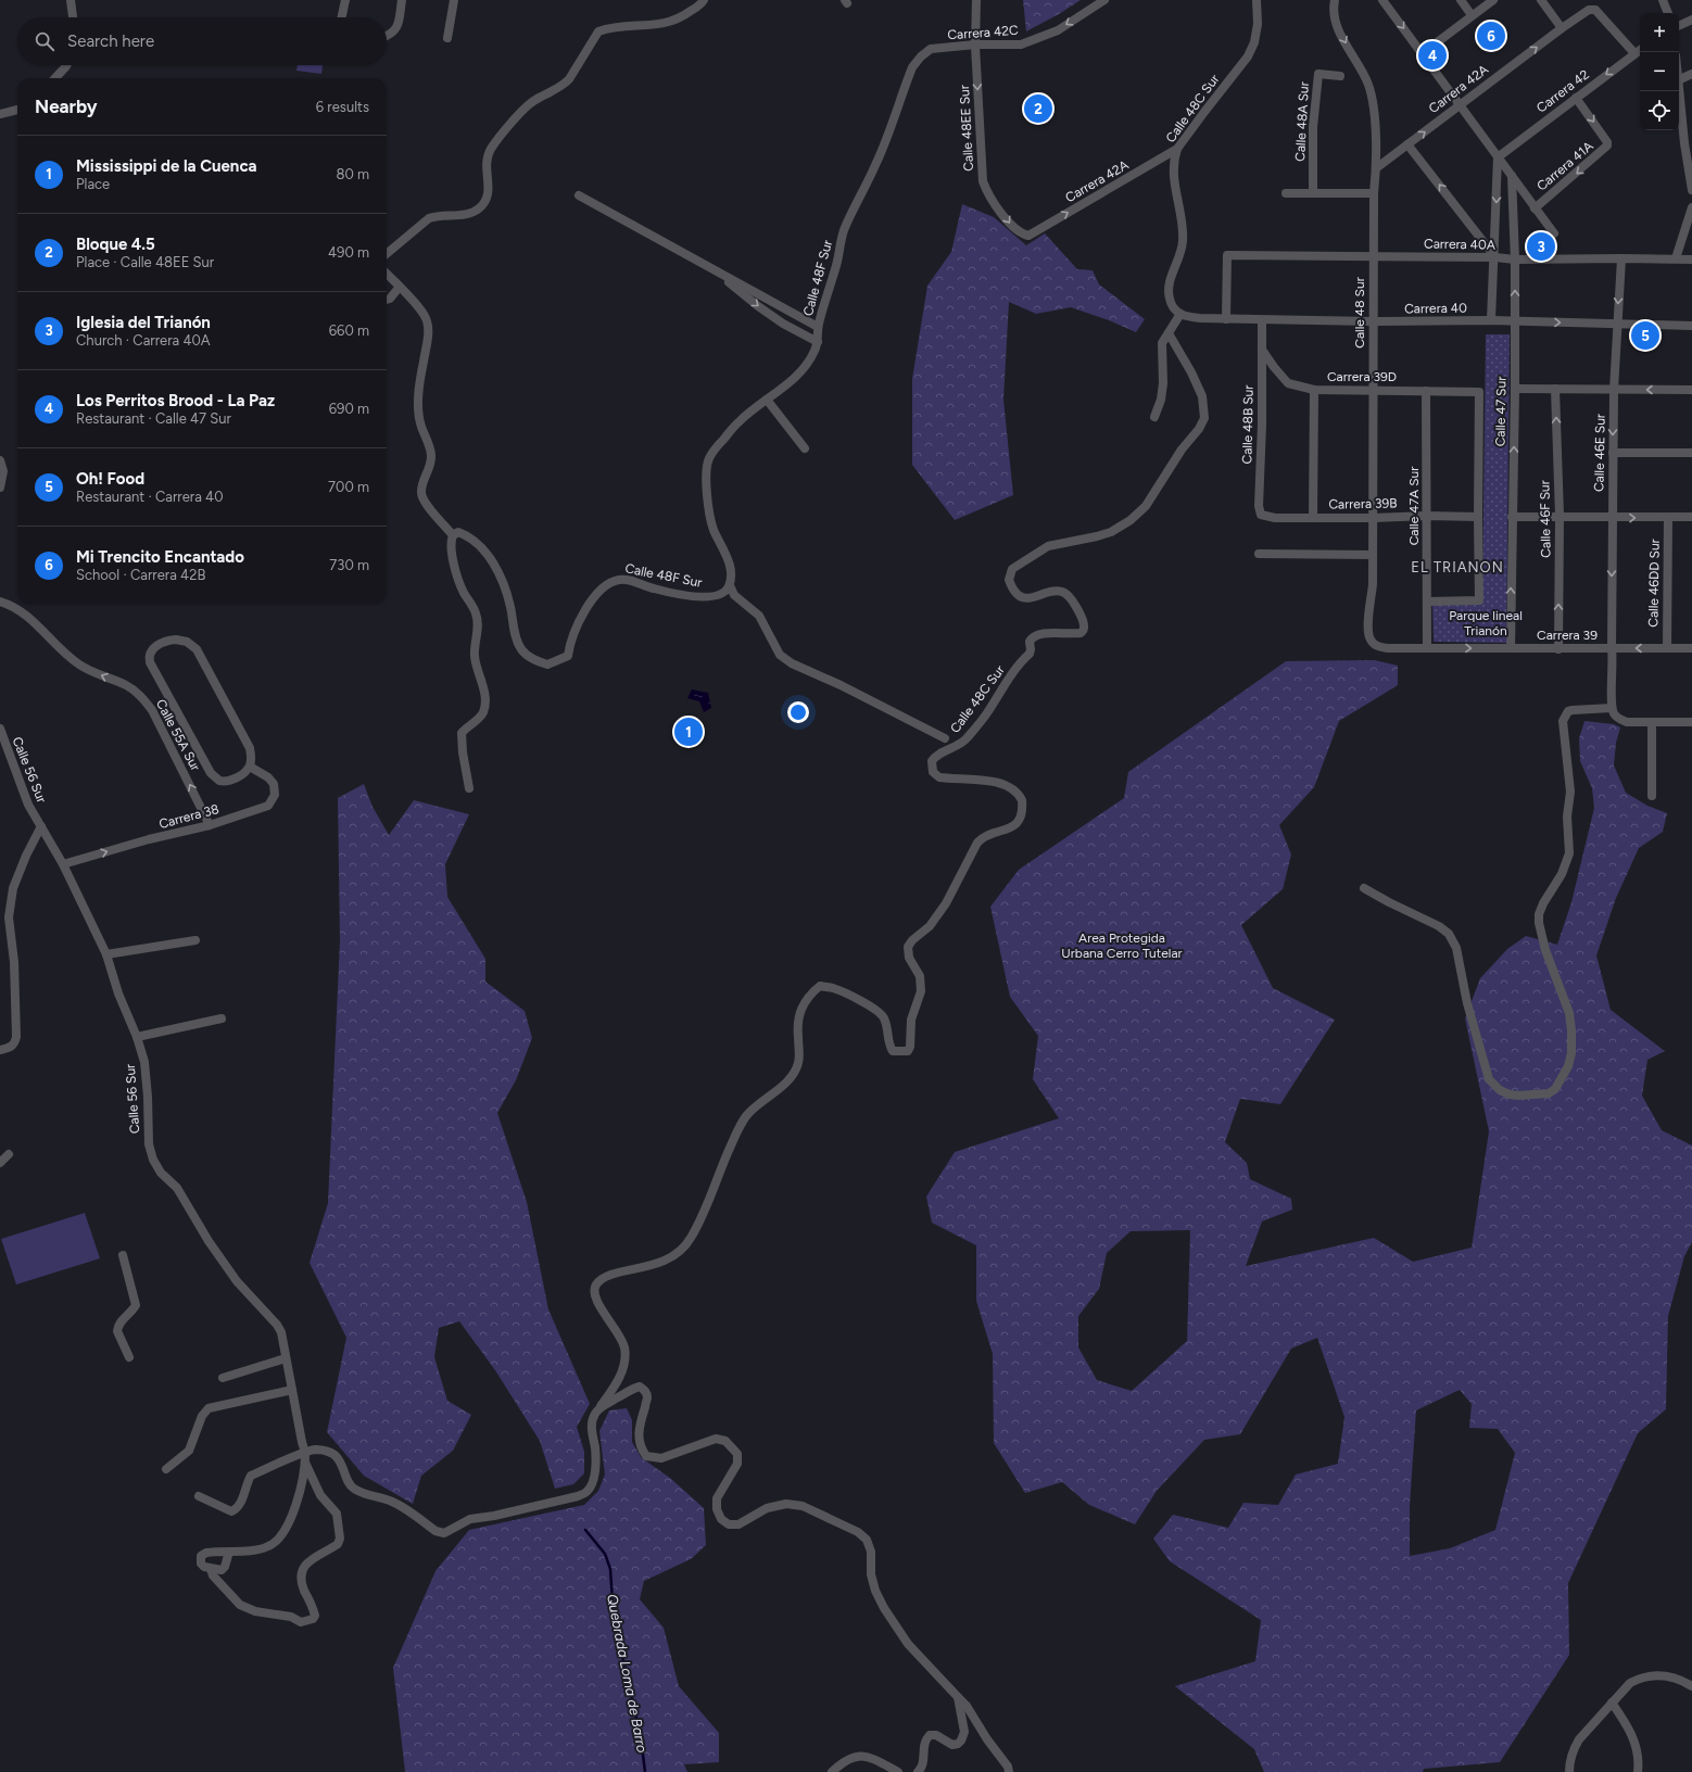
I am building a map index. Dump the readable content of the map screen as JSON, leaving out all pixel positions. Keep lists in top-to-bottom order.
{
  "streets": {
    "street": [
      "Carrera 42C",
      "Carrera 42A",
      "Carrera 42",
      "Calle 48C Sur",
      "Calle 48A Sur",
      "Calle 48EE Sur",
      "Carrera 41A",
      "Carrera 40A",
      "Calle 48F Sur",
      "Carrera 40",
      "Calle 48 Sur",
      "Carrera 39D",
      "Calle 47 Sur",
      "Calle 48B Sur",
      "Calle 46E Sur",
      "Carrera 39B",
      "Calle 47A Sur",
      "Calle 46F Sur",
      "Calle 46DD Sur",
      "Carrera 39",
      "Calle 55A Sur",
      "Calle 56 Sur",
      "Carrera 38"
    ]
  },
  "crossings": [
    ["Carrera 42C", "Calle 48EE Sur"],
    ["Carrera 42C", "Calle 48F Sur"],
    ["Carrera 42A", "Carrera 42"],
    ["Carrera 42A", "Calle 48C Sur"],
    ["Carrera 42A", "Calle 48EE Sur"],
    ["Carrera 42A", "Calle 48 Sur"],
    ["Carrera 42", "Carrera 41A"],
    ["Calle 48C Sur", "Carrera 40"],
    ["Carrera 40A", "Carrera 40"],
    ["Carrera 40A", "Calle 48 Sur"],
    ["Carrera 40A", "Calle 47 Sur"],
    ["Carrera 40A", "Calle 46E Sur"],
    ["Carrera 40", "Calle 48 Sur"],
    ["Carrera 40", "Calle 47 Sur"],
    ["Carrera 40", "Calle 48B Sur"],
    ["Carrera 40", "Calle 46E Sur"],
    ["Calle 48 Sur", "Carrera 39D"],
    ["Calle 48 Sur", "Carrera 39B"],
    ["Calle 48 Sur", "Carrera 39"],
    ["Carrera 39D", "Calle 47 Sur"],
    ["Carrera 39D", "Calle 48B Sur"],
    ["Carrera 39D", "Calle 47A Sur"],
    ["Calle 47 Sur", "Carrera 39B"],
    ["Calle 47 Sur", "Calle 47A Sur"],
    ["Calle 47 Sur", "Carrera 39"],
    ["Calle 48B Sur", "Carrera 39B"],
    ["Calle 46E Sur", "Carrera 39"],
    ["Carrera 39B", "Calle 47A Sur"],
    ["Calle 47A Sur", "Carrera 39"],
    ["Calle 46F Sur", "Carrera 39"],
    ["Calle 46DD Sur", "Carrera 39"],
    ["Calle 55A Sur", "Carrera 38"],
    ["Calle 56 Sur", "Carrera 38"]
  ],
  "one_way": [
    "Carrera 42C",
    "Carrera 42A",
    "Carrera 42",
    "Calle 48EE Sur",
    "Calle 46E Sur",
    "Calle 46F Sur",
    "Calle 55A Sur",
    "Carrera 38"
  ],
  "districts": ["EL TRIANON"],
  "water": ["Quebrada Loma de Barro"],
  "parks": ["Parque lineal Trianón", "Area Protegida Urbana Cerro Tutelar"],
  "page": {
    "map_buttons": ["+", "−"],
    "search": "Search here",
    "pins": [
      "6",
      "4",
      "2",
      "3",
      "5",
      "1"
    ],
    "heading": ["Nearby", "6 results"],
    "list": [
      {
        "mark": "1",
        "name": "Mississippi de la Cuenca",
        "note": "Place",
        "value": "80 m"
      },
      {
        "mark": "2",
        "name": "Bloque 4.5",
        "note": "Place · Calle 48EE Sur",
        "value": "490 m"
      },
      {
        "mark": "3",
        "name": "Iglesia del Trianón",
        "note": "Church · Carrera 40A",
        "value": "660 m"
      },
      {
        "mark": "4",
        "name": "Los Perritos Brood - La Paz",
        "note": "Restaurant · Calle 47 Sur",
        "value": "690 m"
      },
      {
        "mark": "5",
        "name": "Oh! Food",
        "note": "Restaurant · Carrera 40",
        "value": "700 m"
      },
      {
        "mark": "6",
        "name": "Mi Trencito Encantado",
        "note": "School · Carrera 42B",
        "value": "730 m"
      }
    ]
  }
}
